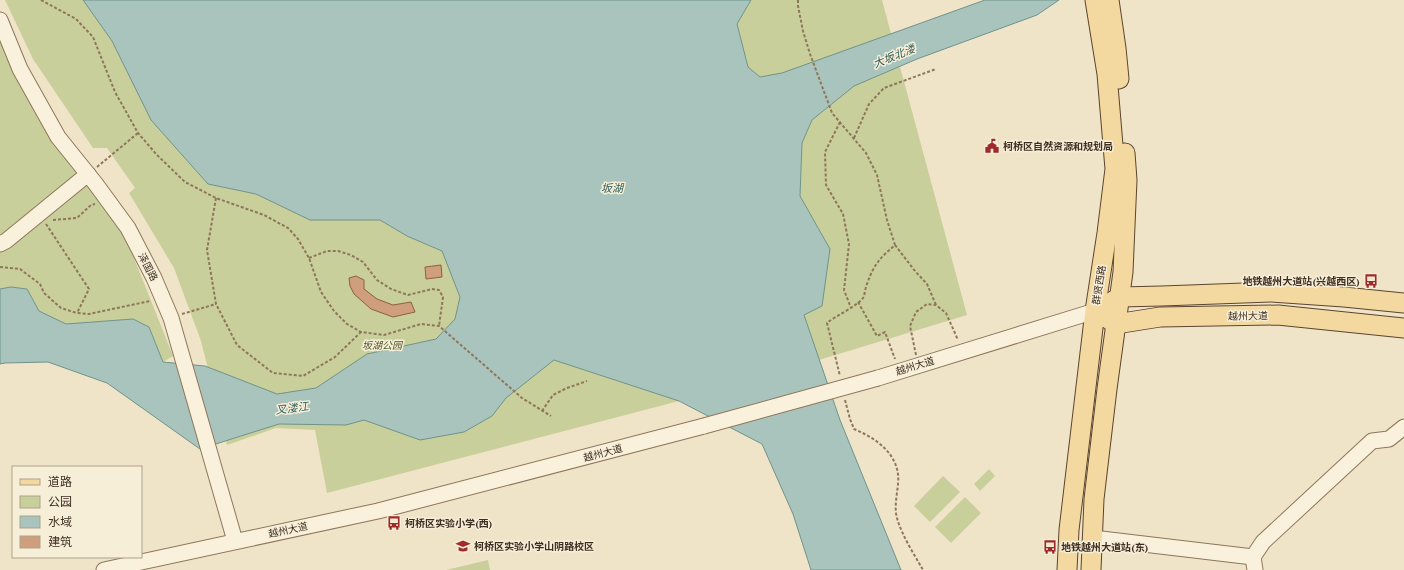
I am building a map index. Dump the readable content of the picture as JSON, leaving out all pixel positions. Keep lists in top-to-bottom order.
{
  "streets": {
    "main road": ["群贤西路", "越州大道"],
    "street": ["泽国路"]
  },
  "crossings": [
    ["泽国路", "越州大道"],
    ["群贤西路", "越州大道"]
  ],
  "water": ["大坂北溇", "坂湖", "叉溇江"],
  "parks": ["坂湖公园"],
  "places": {
    "public building": ["柯桥区自然资源和规划局"],
    "bus stop": ["地铁越州大道站(兴越西区)", "柯桥区实验小学(西)", "地铁越州大道站(东)"],
    "school or university": ["柯桥区实验小学山阴路校区"]
  },
  "legend": [
    "道路",
    "公园",
    "水域",
    "建筑"
  ]
}
